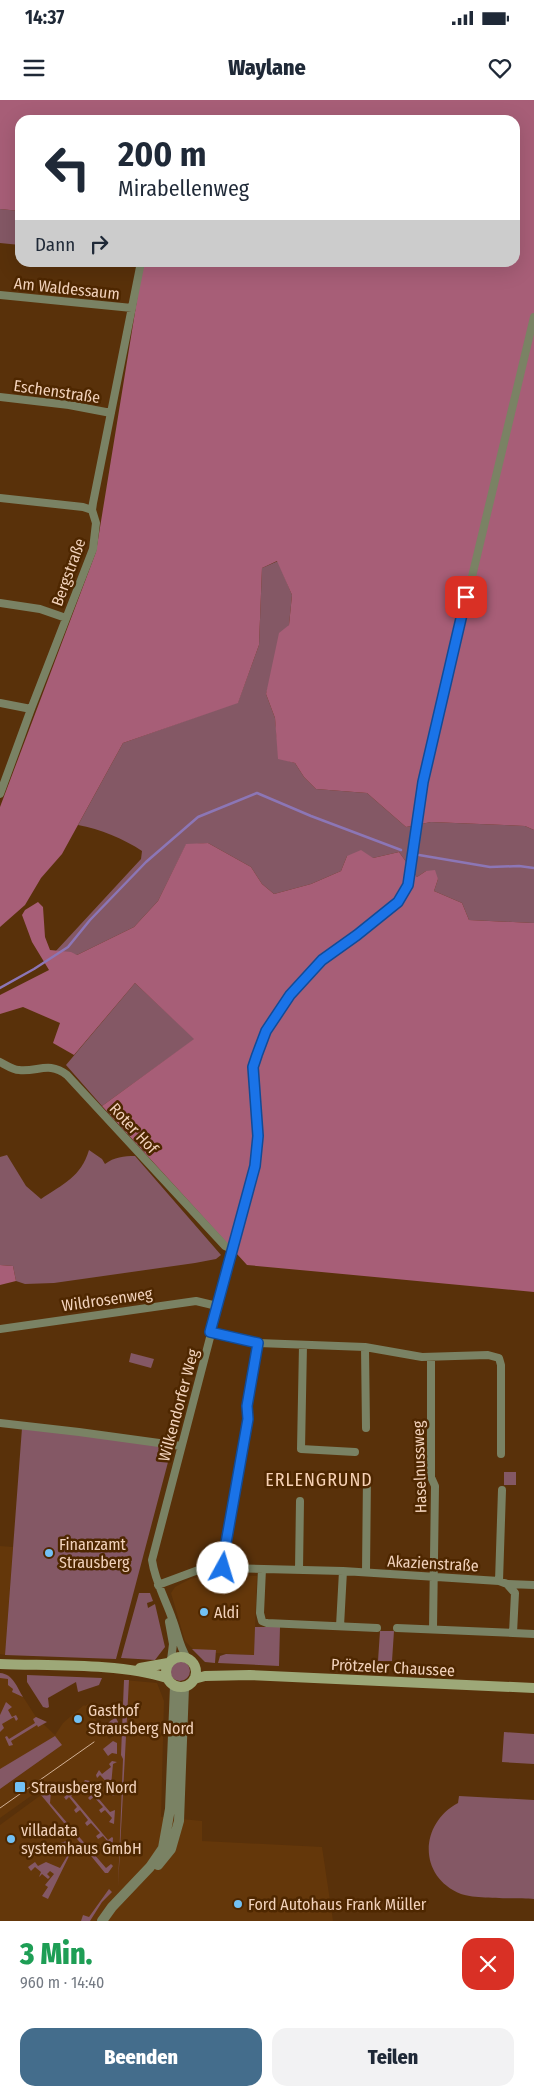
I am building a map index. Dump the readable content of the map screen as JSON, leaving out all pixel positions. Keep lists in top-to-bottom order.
{
  "streets": {
    "main road": ["Prötzeler Chaussee"],
    "street": [
      "Am Waldessaum",
      "Eschenstraße",
      "Bergstraße",
      "Roter Hof",
      "Wildrosenweg",
      "Wilkendorfer Weg",
      "Haselnussweg",
      "Akazienstraße"
    ]
  },
  "crossings": [
    ["Am Waldessaum", "Bergstraße"],
    ["Eschenstraße", "Bergstraße"],
    ["Roter Hof", "Wilkendorfer Weg"],
    ["Wildrosenweg", "Wilkendorfer Weg"],
    ["Wilkendorfer Weg", "Akazienstraße"],
    ["Wilkendorfer Weg", "Prötzeler Chaussee"],
    ["Haselnussweg", "Akazienstraße"]
  ],
  "districts": ["ERLENGRUND"],
  "places": {
    "other": [
      "Finanzamt Strausberg",
      "Aldi",
      "Gasthof Strausberg Nord",
      "villadata systemhaus GmbH",
      "Ford Autohaus Frank Müller"
    ],
    "transit": ["Strausberg Nord"]
  },
  "page": {
    "status": "14:37",
    "header": "Waylane",
    "turn": ["200 m", "Mirabellenweg"],
    "then": "Dann",
    "heading": ["3 Min.", "960 m · 14:40"],
    "buttons": ["Beenden", "Teilen"]
  }
}
